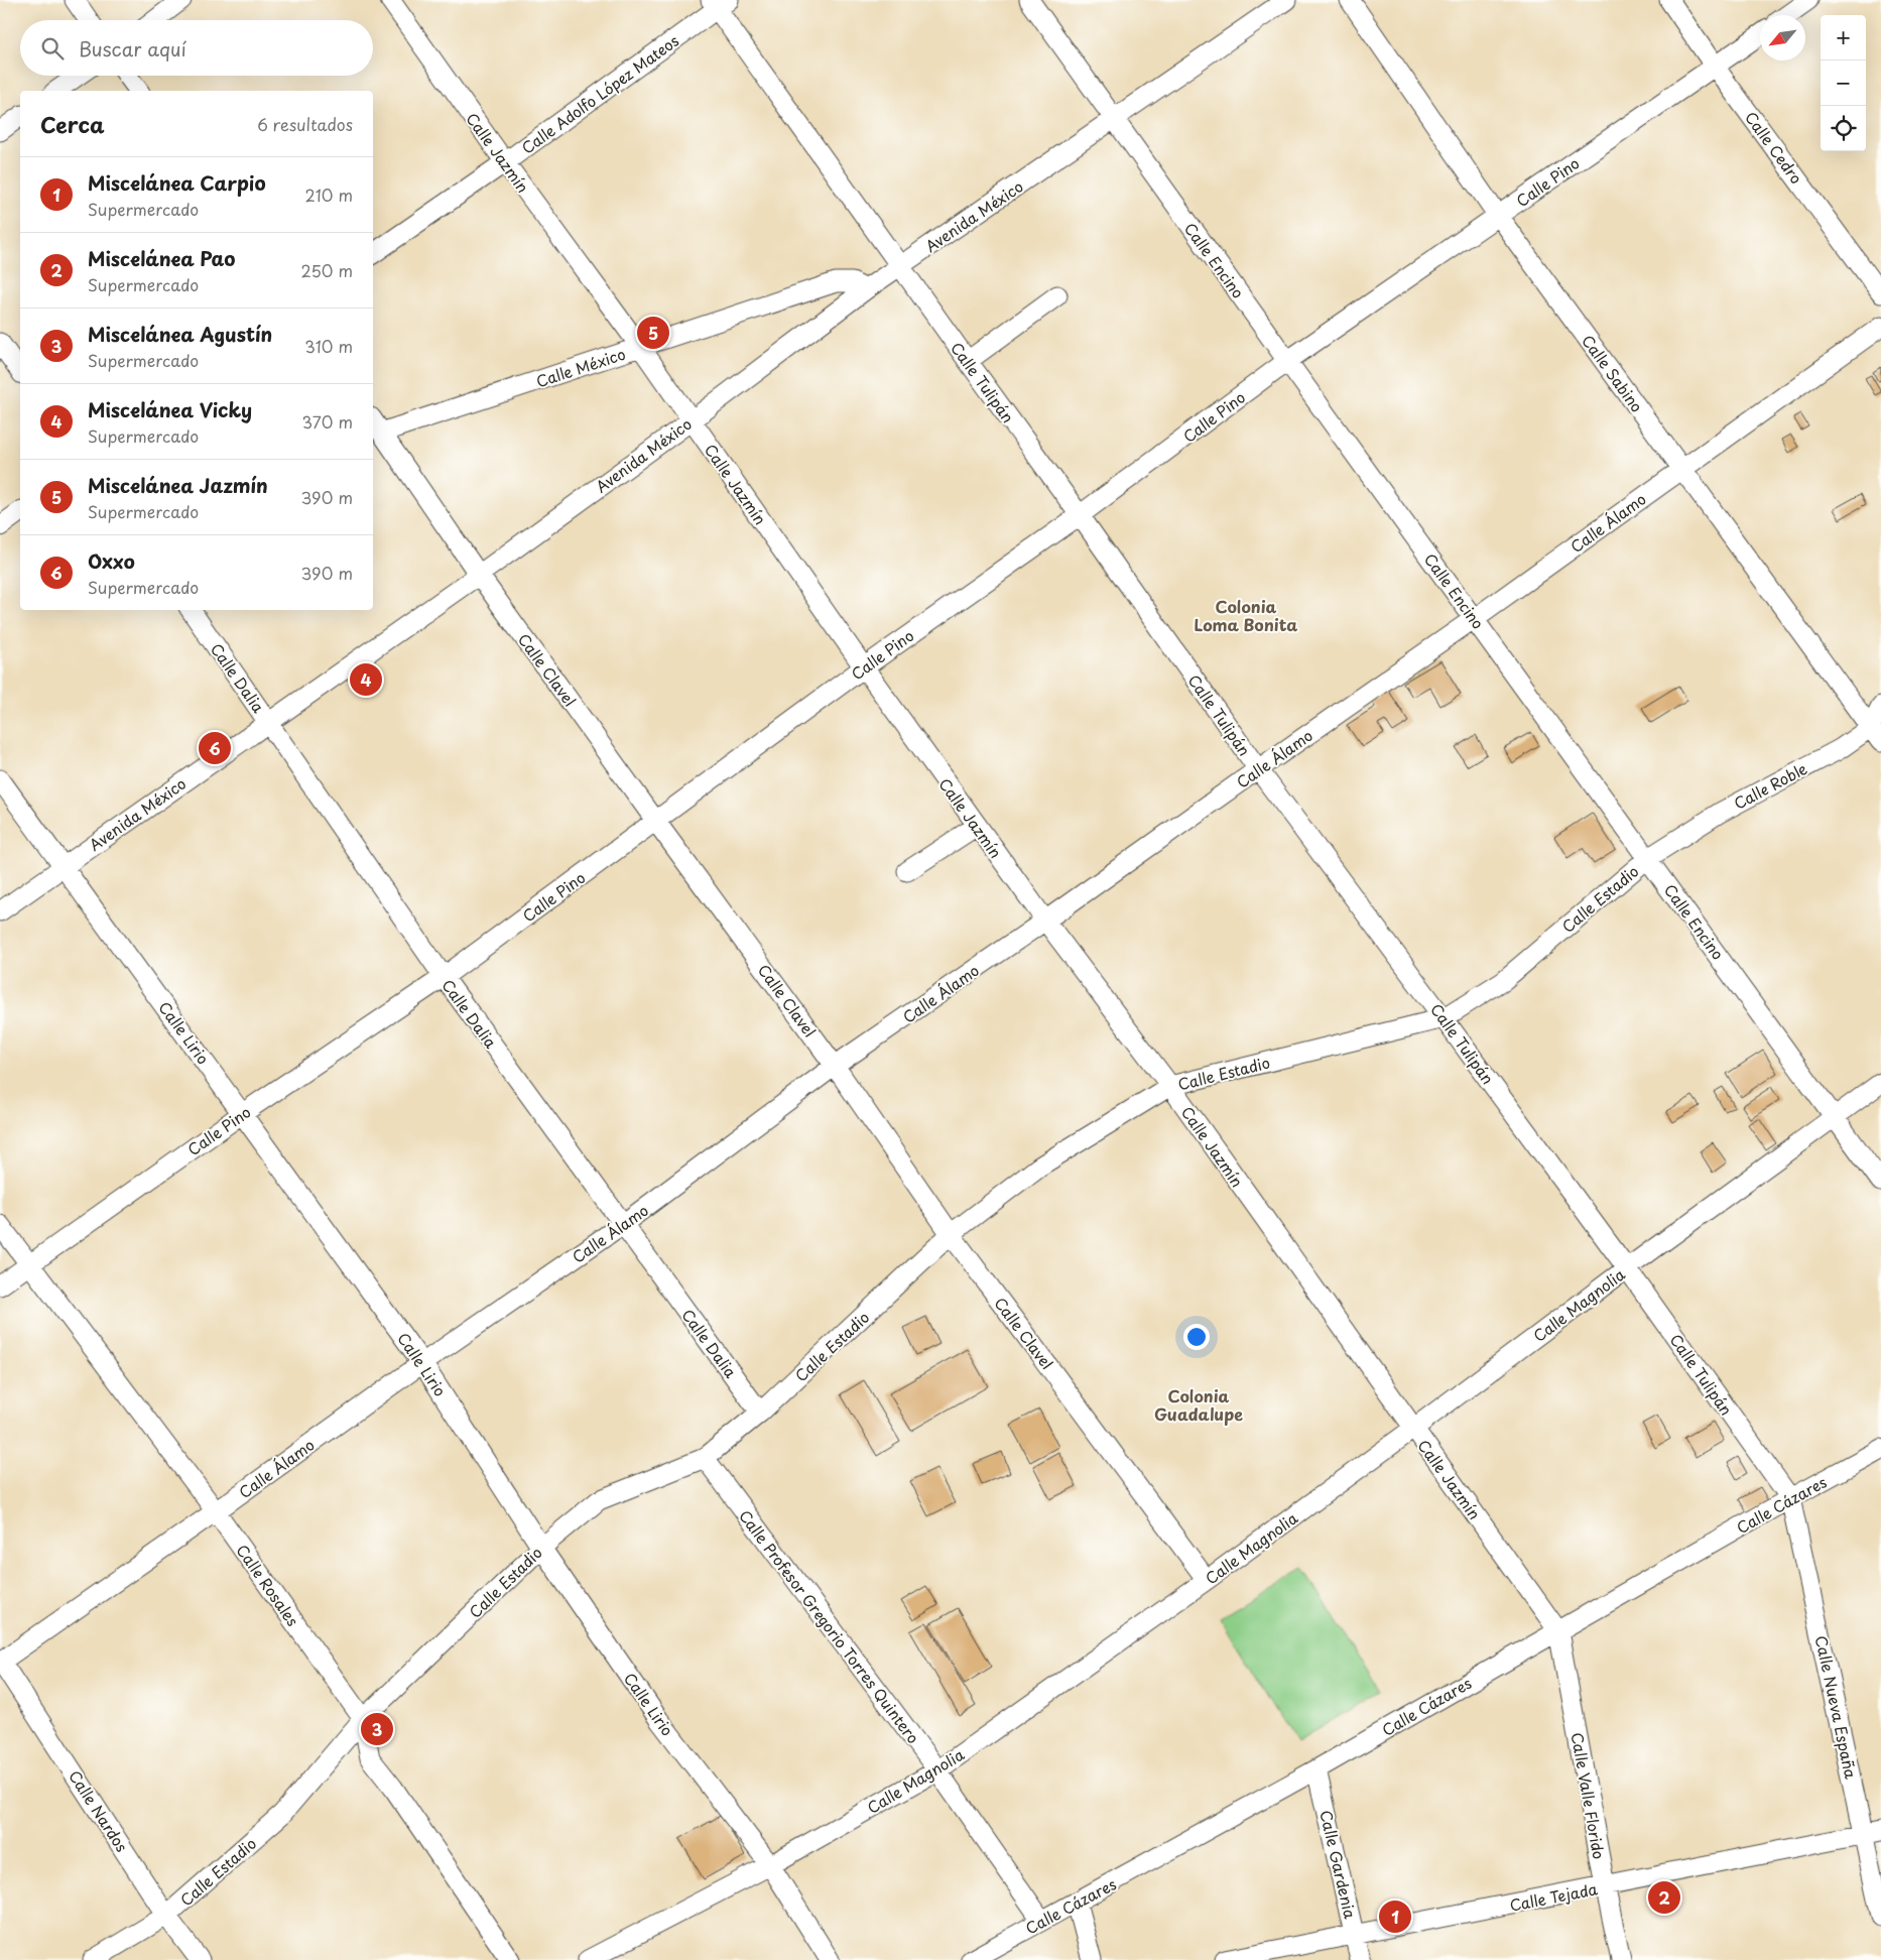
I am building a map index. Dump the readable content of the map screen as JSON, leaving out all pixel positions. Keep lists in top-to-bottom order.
{
  "streets": {
    "street": [
      "Calle Adolfo López Mateos",
      "Calle Cedro",
      "Calle Jazmín",
      "Calle Pino",
      "Avenida México",
      "Calle Encino",
      "Calle México",
      "Calle Sabino",
      "Calle Tulipán",
      "Calle Álamo",
      "Calle Clavel",
      "Calle Dalia",
      "Calle Roble",
      "Calle Estadio",
      "Calle Lirio",
      "Calle Magnolia",
      "Calle Cázares",
      "Calle Rosales",
      "Calle Profesor Gregorio Torres Quintero",
      "Calle Nueva España",
      "Calle Valle Florido",
      "Calle Nardos",
      "Calle Gardenia",
      "Calle Tejada"
    ]
  },
  "crossings": [
    ["Calle Adolfo López Mateos", "Calle Jazmín"],
    ["Calle Adolfo López Mateos", "Calle Tulipán"],
    ["Calle Cedro", "Calle Pino"],
    ["Calle Jazmín", "Calle Pino"],
    ["Calle Jazmín", "Avenida México"],
    ["Calle Jazmín", "Calle México"],
    ["Calle Jazmín", "Calle Álamo"],
    ["Calle Jazmín", "Calle Estadio"],
    ["Calle Jazmín", "Calle Magnolia"],
    ["Calle Jazmín", "Calle Cázares"],
    ["Calle Jazmín", "Calle Valle Florido"],
    ["Calle Pino", "Calle Encino"],
    ["Calle Pino", "Calle Sabino"],
    ["Calle Pino", "Calle Tulipán"],
    ["Calle Pino", "Calle Clavel"],
    ["Calle Pino", "Calle Dalia"],
    ["Calle Pino", "Calle Lirio"],
    ["Calle Pino", "Calle Rosales"],
    ["Avenida México", "Calle Encino"],
    ["Avenida México", "Calle México"],
    ["Avenida México", "Calle Tulipán"],
    ["Avenida México", "Calle Clavel"],
    ["Avenida México", "Calle Dalia"],
    ["Avenida México", "Calle Lirio"],
    ["Calle Encino", "Calle Álamo"],
    ["Calle Encino", "Calle Roble"],
    ["Calle Encino", "Calle Estadio"],
    ["Calle Encino", "Calle Magnolia"],
    ["Calle México", "Calle Clavel"],
    ["Calle Sabino", "Calle Álamo"],
    ["Calle Sabino", "Calle Roble"],
    ["Calle Tulipán", "Calle Álamo"],
    ["Calle Tulipán", "Calle Estadio"],
    ["Calle Tulipán", "Calle Magnolia"],
    ["Calle Tulipán", "Calle Cázares"],
    ["Calle Tulipán", "Calle Nueva España"],
    ["Calle Álamo", "Calle Clavel"],
    ["Calle Álamo", "Calle Dalia"],
    ["Calle Álamo", "Calle Lirio"],
    ["Calle Álamo", "Calle Rosales"],
    ["Calle Álamo", "Calle Nardos"],
    ["Calle Clavel", "Calle Estadio"],
    ["Calle Clavel", "Calle Magnolia"],
    ["Calle Dalia", "Calle Estadio"],
    ["Calle Roble", "Calle Estadio"],
    ["Calle Estadio", "Calle Lirio"],
    ["Calle Estadio", "Calle Rosales"],
    ["Calle Estadio", "Calle Profesor Gregorio Torres Quintero"],
    ["Calle Estadio", "Calle Nardos"],
    ["Calle Lirio", "Calle Magnolia"],
    ["Calle Magnolia", "Calle Profesor Gregorio Torres Quintero"],
    ["Calle Cázares", "Calle Profesor Gregorio Torres Quintero"],
    ["Calle Cázares", "Calle Nueva España"],
    ["Calle Cázares", "Calle Valle Florido"],
    ["Calle Cázares", "Calle Gardenia"],
    ["Calle Nueva España", "Calle Tejada"],
    ["Calle Valle Florido", "Calle Tejada"],
    ["Calle Gardenia", "Calle Tejada"]
  ],
  "districts": ["Colonia Loma Bonita", "Colonia Guadalupe"],
  "north": "bottom left",
  "page": {
    "map_buttons": ["+", "−"],
    "search": "Buscar aquí",
    "heading": ["Cerca", "6 resultados"],
    "list": [
      {
        "mark": "1",
        "name": "Miscelánea Carpio",
        "note": "Supermercado",
        "value": "210 m"
      },
      {
        "mark": "2",
        "name": "Miscelánea Pao",
        "note": "Supermercado",
        "value": "250 m"
      },
      {
        "mark": "3",
        "name": "Miscelánea Agustín",
        "note": "Supermercado",
        "value": "310 m"
      },
      {
        "mark": "4",
        "name": "Miscelánea Vicky",
        "note": "Supermercado",
        "value": "370 m"
      },
      {
        "mark": "5",
        "name": "Miscelánea Jazmín",
        "note": "Supermercado",
        "value": "390 m"
      },
      {
        "mark": "6",
        "name": "Oxxo",
        "note": "Supermercado",
        "value": "390 m"
      }
    ],
    "pins": [
      "5",
      "4",
      "6",
      "3",
      "2",
      "1"
    ]
  }
}
